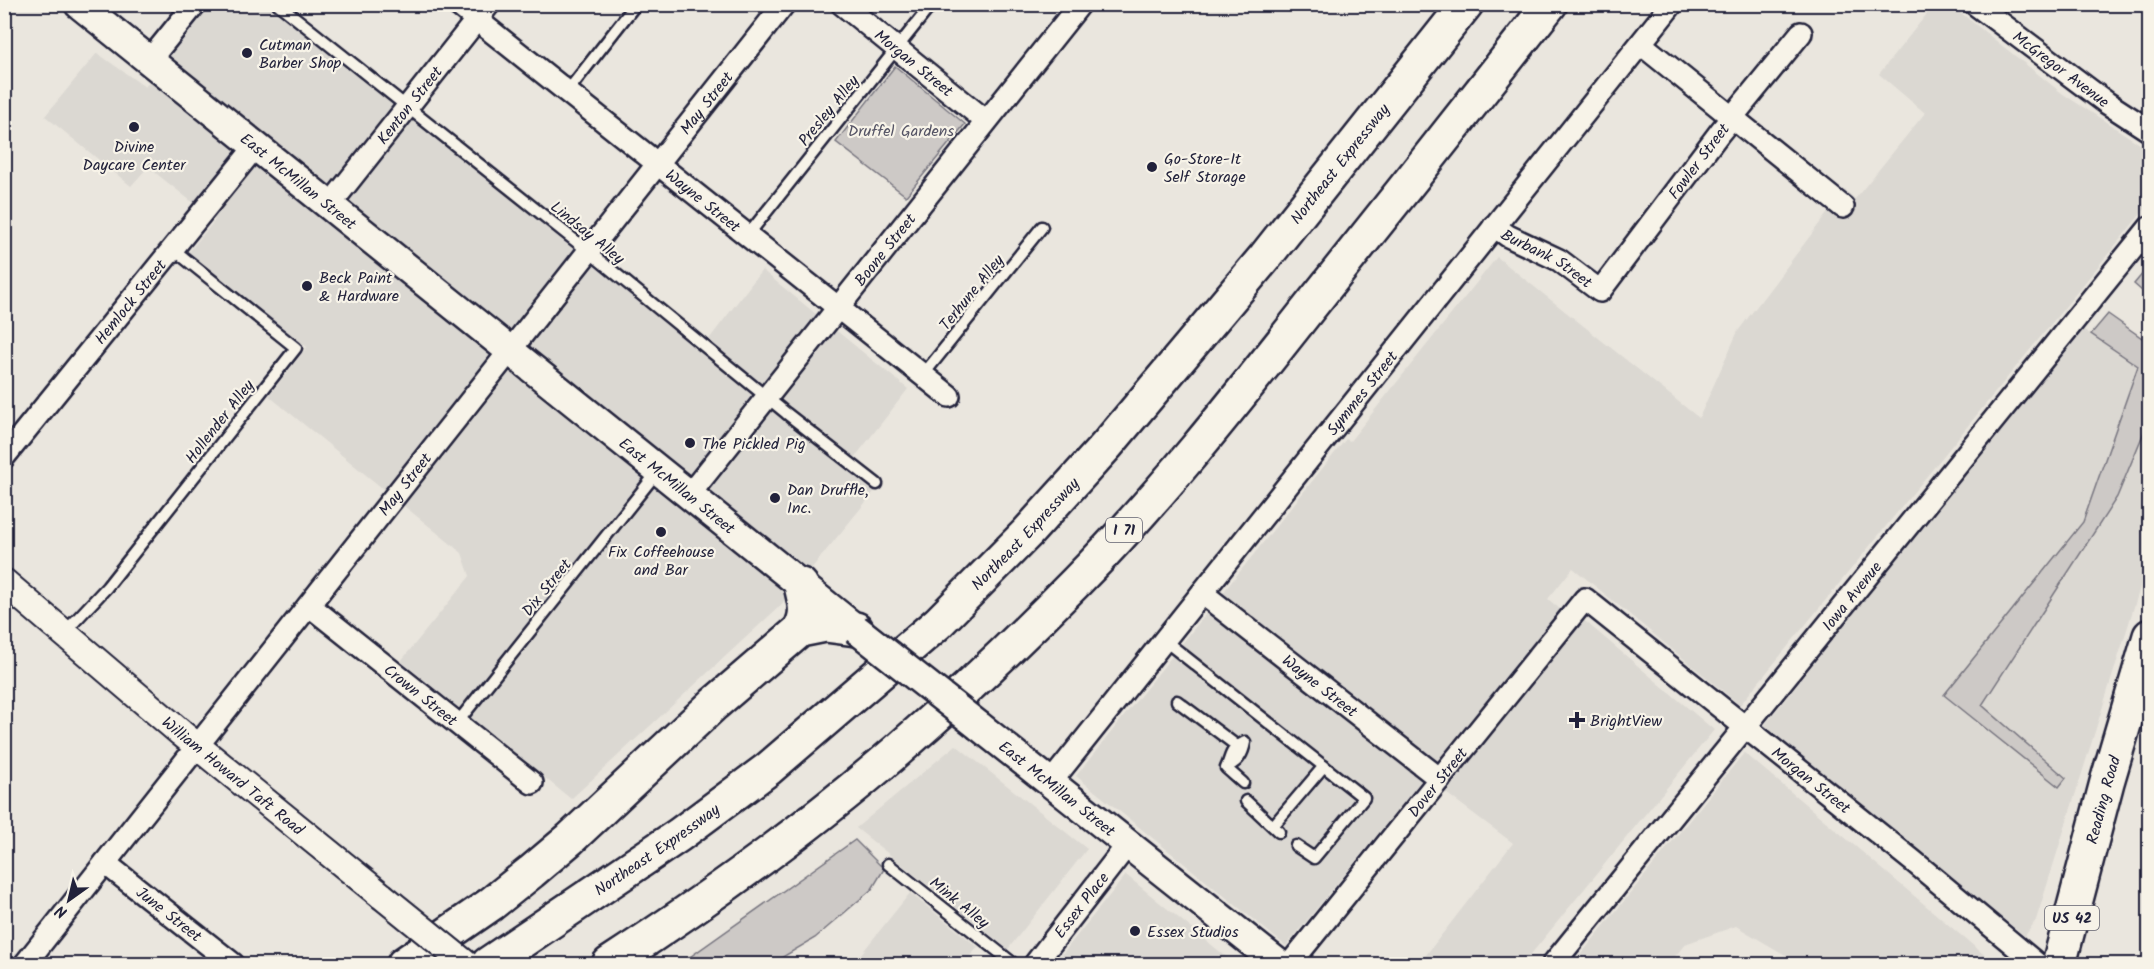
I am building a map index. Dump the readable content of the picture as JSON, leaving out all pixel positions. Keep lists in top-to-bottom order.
{
  "streets": {
    "main road": [
      "Northeast Expressway",
      "East McMillan Street",
      "I 71",
      "Reading Road",
      "US 42"
    ],
    "street": [
      "Morgan Street",
      "McGregor Avenue",
      "May Street",
      "Kenton Street",
      "Fowler Street",
      "Wayne Street",
      "Boone Street",
      "Burbank Street",
      "Hemlock Street",
      "Symmes Street",
      "Iowa Avenue",
      "Crown Street",
      "William Howard Taft Road",
      "Dover Street",
      "Essex Place",
      "June Street"
    ],
    "lane": [
      "Presley Alley",
      "Lindsay Alley",
      "Terhune Alley",
      "Hollender Alley",
      "Dix Street",
      "Mink Alley"
    ]
  },
  "crossings": [
    ["Morgan Street", "Presley Alley"],
    ["Morgan Street", "Boone Street"],
    ["Morgan Street", "Iowa Avenue"],
    ["Morgan Street", "Dover Street"],
    ["May Street", "East McMillan Street"],
    ["May Street", "Wayne Street"],
    ["May Street", "Lindsay Alley"],
    ["May Street", "Crown Street"],
    ["May Street", "William Howard Taft Road"],
    ["May Street", "June Street"],
    ["Kenton Street", "East McMillan Street"],
    ["Kenton Street", "Wayne Street"],
    ["Kenton Street", "Lindsay Alley"],
    ["Presley Alley", "Wayne Street"],
    ["Fowler Street", "Burbank Street"],
    ["East McMillan Street", "Boone Street"],
    ["East McMillan Street", "Hemlock Street"],
    ["East McMillan Street", "Symmes Street"],
    ["East McMillan Street", "Dix Street"],
    ["East McMillan Street", "Essex Place"],
    ["Wayne Street", "Boone Street"],
    ["Wayne Street", "Terhune Alley"],
    ["Wayne Street", "Symmes Street"],
    ["Wayne Street", "Dover Street"],
    ["Lindsay Alley", "Boone Street"],
    ["Burbank Street", "Symmes Street"],
    ["Hemlock Street", "Hollender Alley"],
    ["Hollender Alley", "William Howard Taft Road"],
    ["Dix Street", "Crown Street"]
  ],
  "parks": ["Druffel Gardens"],
  "places": {
    "other": [
      "Cutman Barber Shop",
      "Divine Daycare Center",
      "Go-Store-It Self Storage",
      "Beck Paint & Hardware",
      "The Pickled Pig",
      "Dan Druffle, Inc.",
      "Fix Coffeehouse and Bar",
      "Essex Studios"
    ],
    "health": ["BrightView"]
  },
  "north": "bottom left"
}
